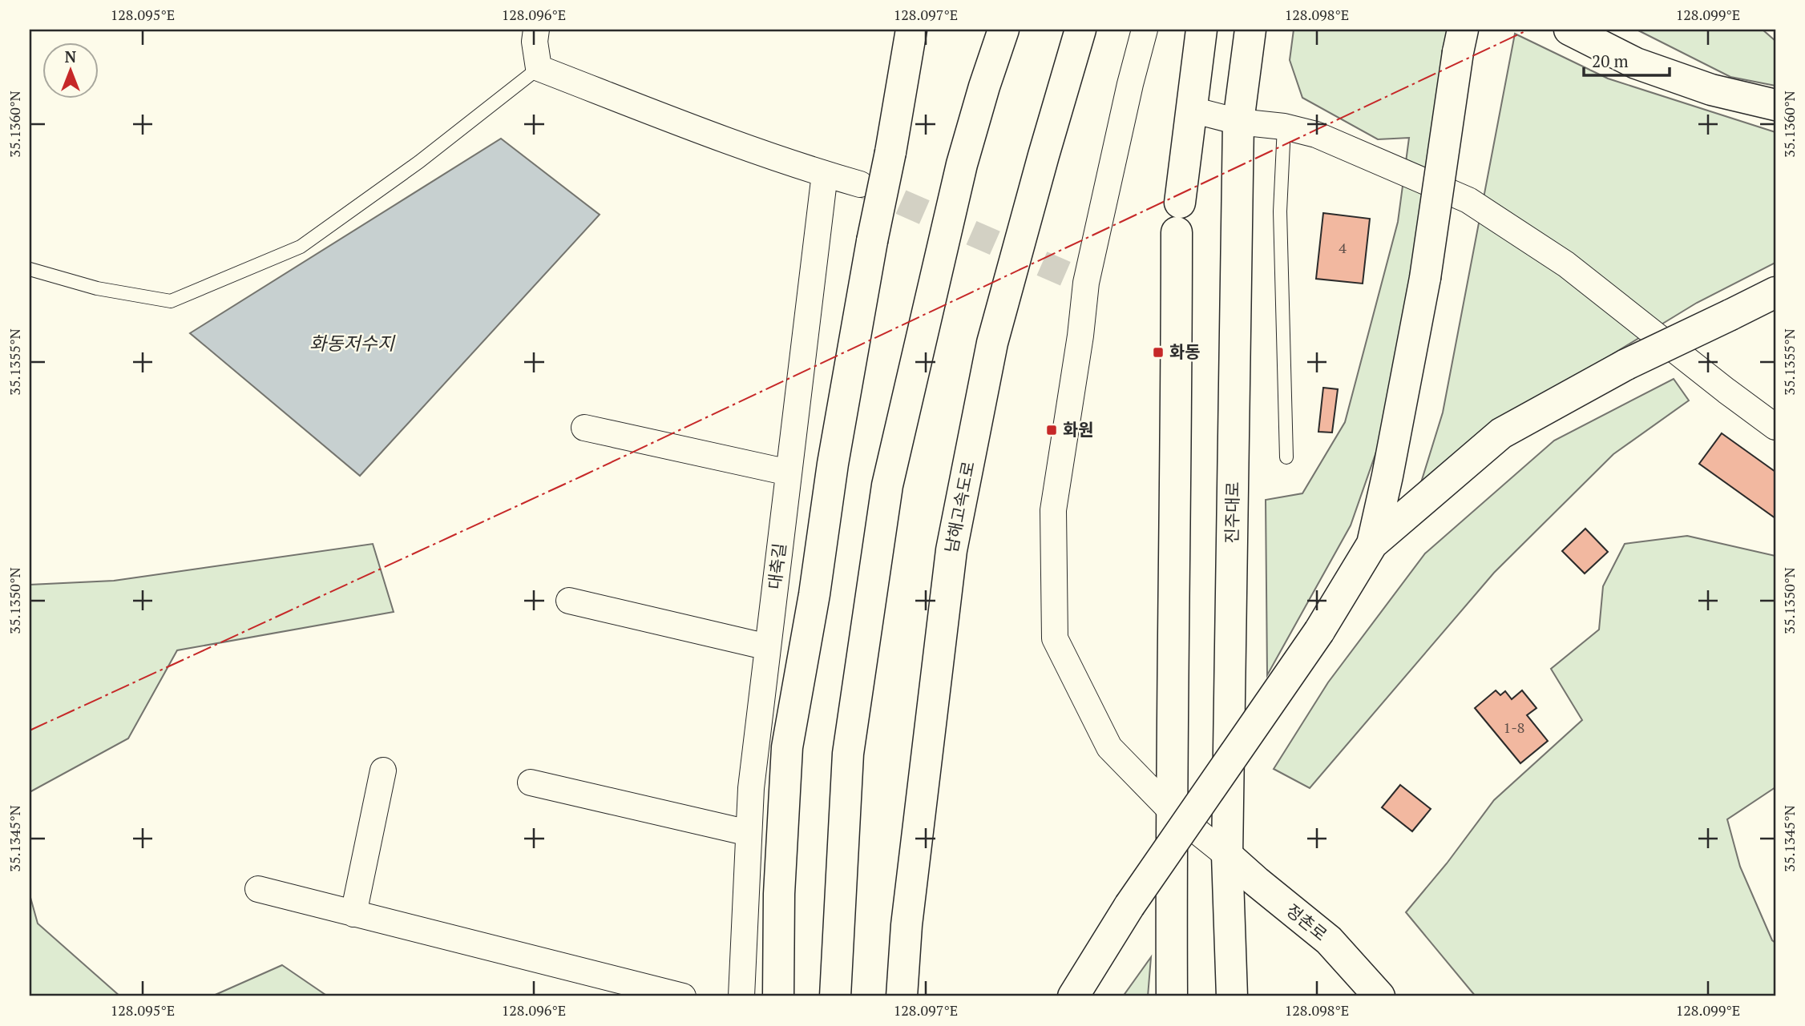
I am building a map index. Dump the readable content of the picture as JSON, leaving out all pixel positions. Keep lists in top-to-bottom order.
{
  "streets": {
    "main road": ["남해고속도로", "진주대로", "정촌로"],
    "street": ["대축길"]
  },
  "crossings": [
    ["진주대로", "정촌로"]
  ],
  "water": ["화동저수지"],
  "places": {
    "transit": ["화동", "화원"]
  },
  "house_numbers": ["4", "1-8"],
  "scale_bar": "20 m",
  "north": "top",
  "coordinates": [
    "128.095°E",
    "128.096°E",
    "128.097°E",
    "128.098°E",
    "128.099°E",
    "35.1360°N",
    "35.1355°N",
    "35.1350°N",
    "35.1345°N"
  ]
}
